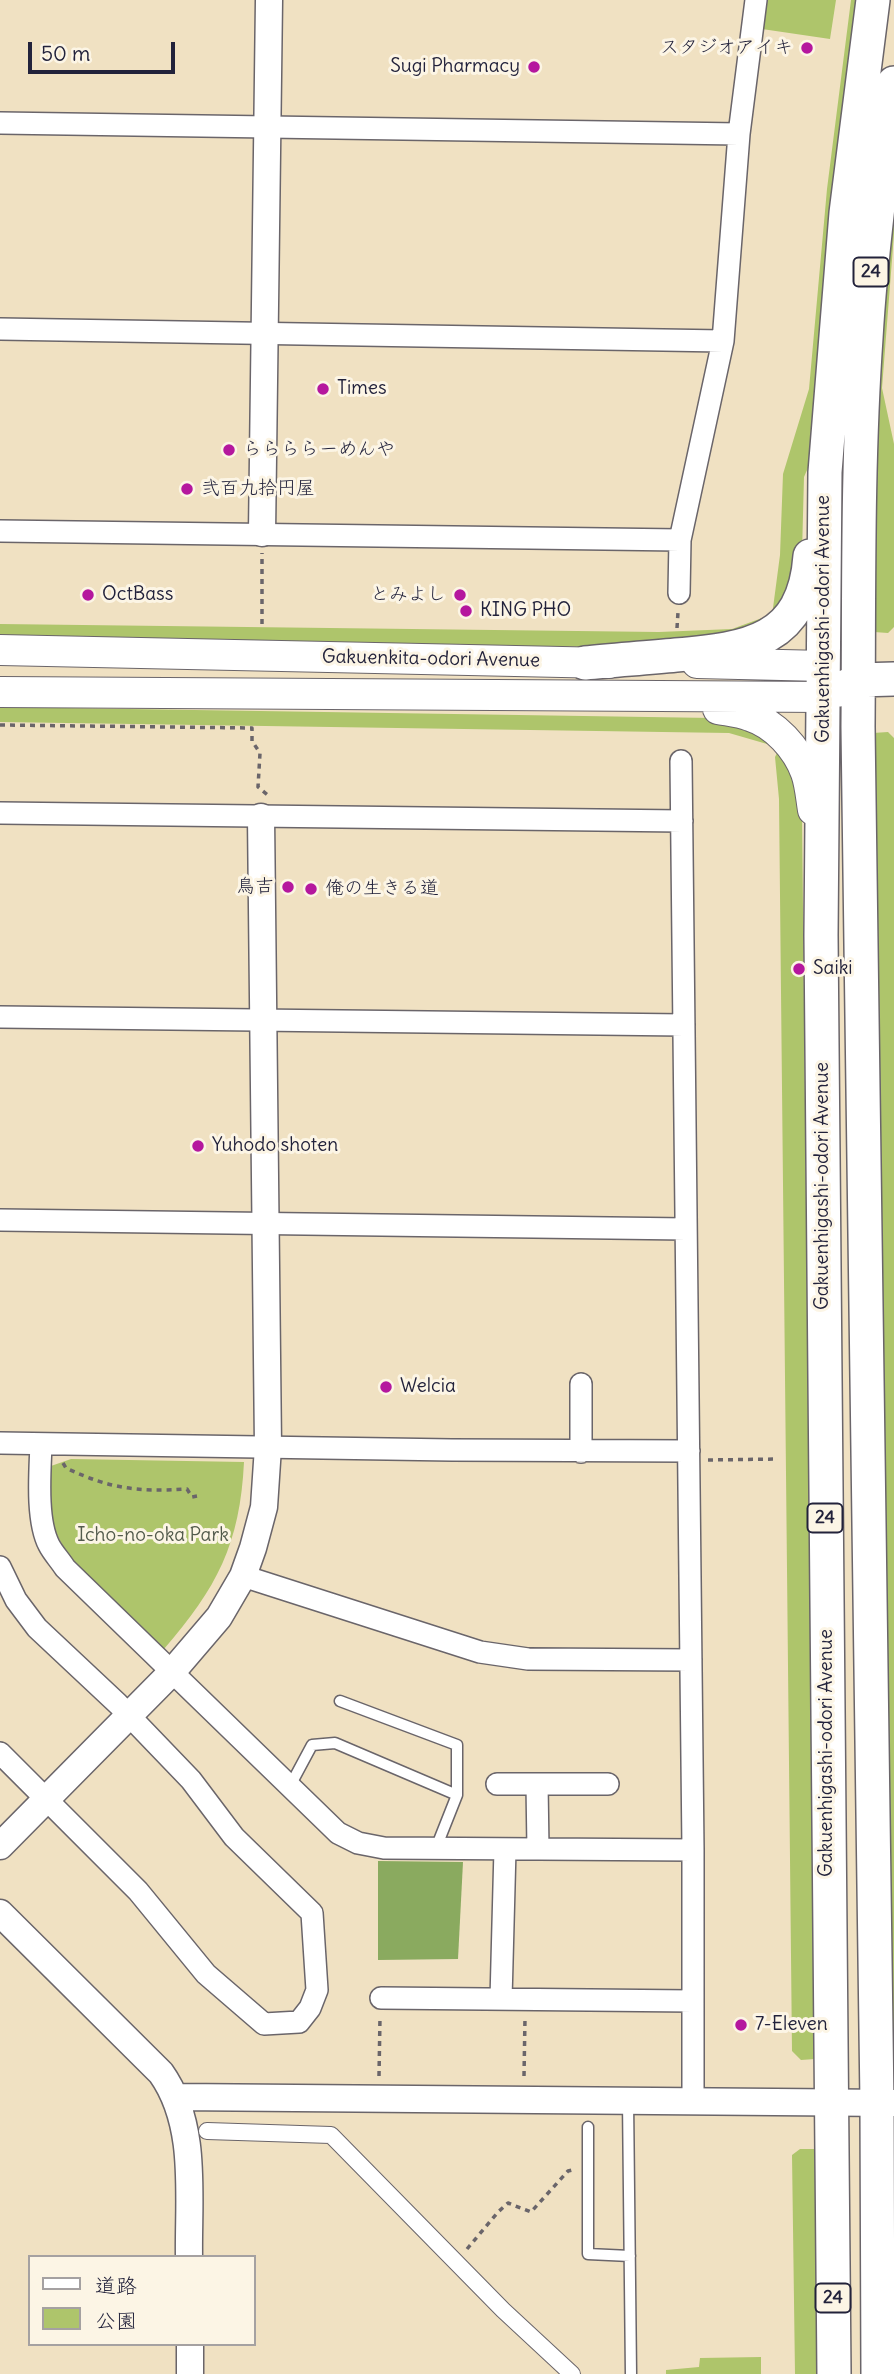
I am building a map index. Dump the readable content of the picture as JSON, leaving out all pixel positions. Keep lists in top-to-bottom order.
{
  "streets": {
    "main road": ["24", "Gakuenhigashi-odori Avenue", "Gakuenkita-odori Avenue"]
  },
  "crossings": [
    ["Gakuenhigashi-odori Avenue", "Gakuenkita-odori Avenue"]
  ],
  "parks": ["Icho-no-oka Park"],
  "places": [
    "スタジオアイキ",
    "Sugi Pharmacy",
    "Times",
    "ららららーめんや",
    "弐百九拾円屋",
    "OctBass",
    "とみよし",
    "KING PHO",
    "鳥吉",
    "俺の生きる道",
    "Saiki",
    "Yuhodo shoten",
    "Welcia",
    "7-Eleven"
  ],
  "legend": ["道路", "公園"],
  "scale_bar": "50 m"
}
